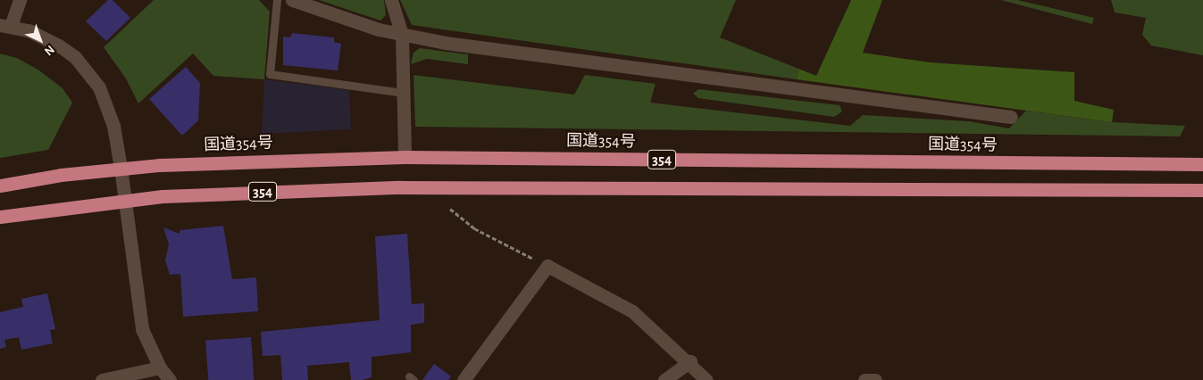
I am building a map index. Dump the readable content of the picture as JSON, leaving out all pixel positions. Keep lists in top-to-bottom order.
{
  "streets": {
    "highway": ["国道354号", "354"]
  },
  "north": "bottom right"
}
